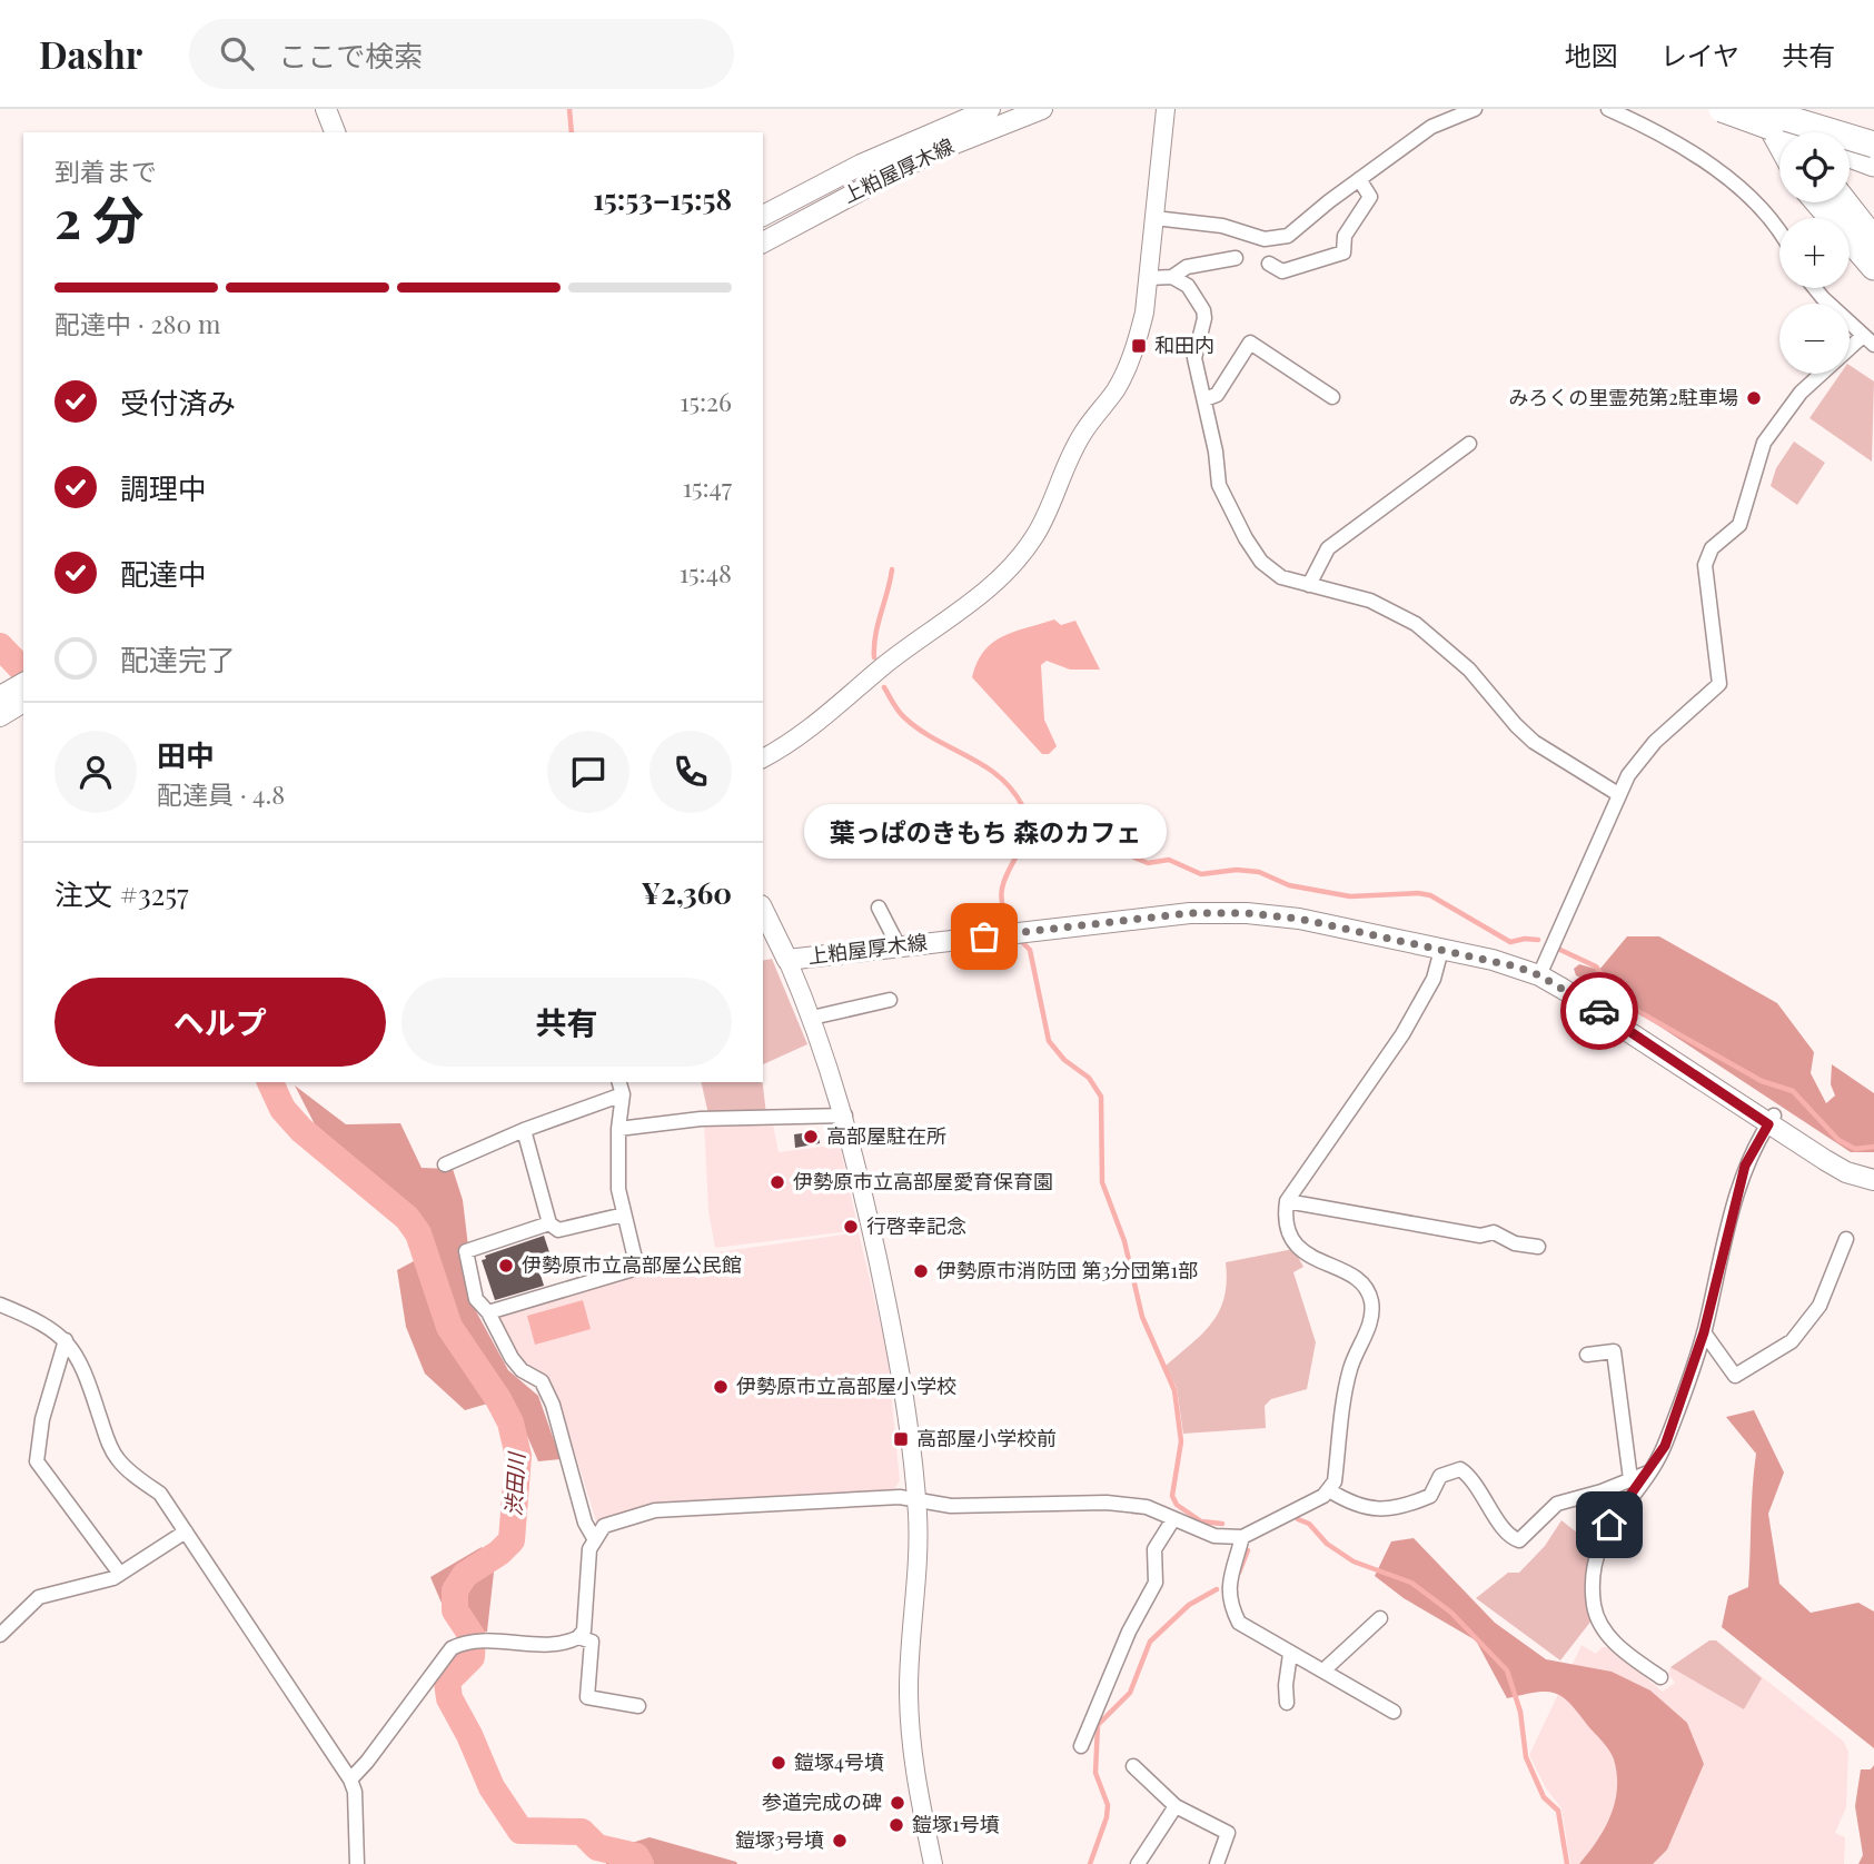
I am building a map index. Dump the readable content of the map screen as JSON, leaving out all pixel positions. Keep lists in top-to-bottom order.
{
  "streets": {
    "main road": ["上粕屋厚木線"]
  },
  "water": ["渋田川"],
  "places": {
    "transit": ["和田内", "高部屋小学校前"],
    "other": [
      "みろくの里霊苑第2駐車場",
      "葉っぱのきもち 森のカフェ",
      "高部屋駐在所",
      "伊勢原市立高部屋愛育保育園",
      "行啓幸記念",
      "伊勢原市立高部屋公民館",
      "伊勢原市消防団 第3分団第1部",
      "伊勢原市立高部屋小学校",
      "鎧塚4号墳",
      "参道完成の碑",
      "鎧塚1号墳",
      "鎧塚3号墳"
    ]
  },
  "page": {
    "header": "Dashr",
    "search": "ここで検索",
    "nav": ["地図", "レイヤ", "共有"],
    "map_buttons": ["+", "−"],
    "heading": ["2 分", "到着まで", "15:53–15:58"],
    "panel": [
      "田中",
      "配達員 · 4.8",
      "注文 #3257",
      "¥2,360"
    ],
    "bar": "配達中 · 280 m",
    "list": [
      ["受付済み", "15:26"],
      ["調理中", "15:47"],
      ["配達中", "15:48"],
      "配達完了"
    ],
    "bubble": "葉っぱのきもち 森のカフェ",
    "buttons": ["ヘルプ", "共有"]
  }
}
